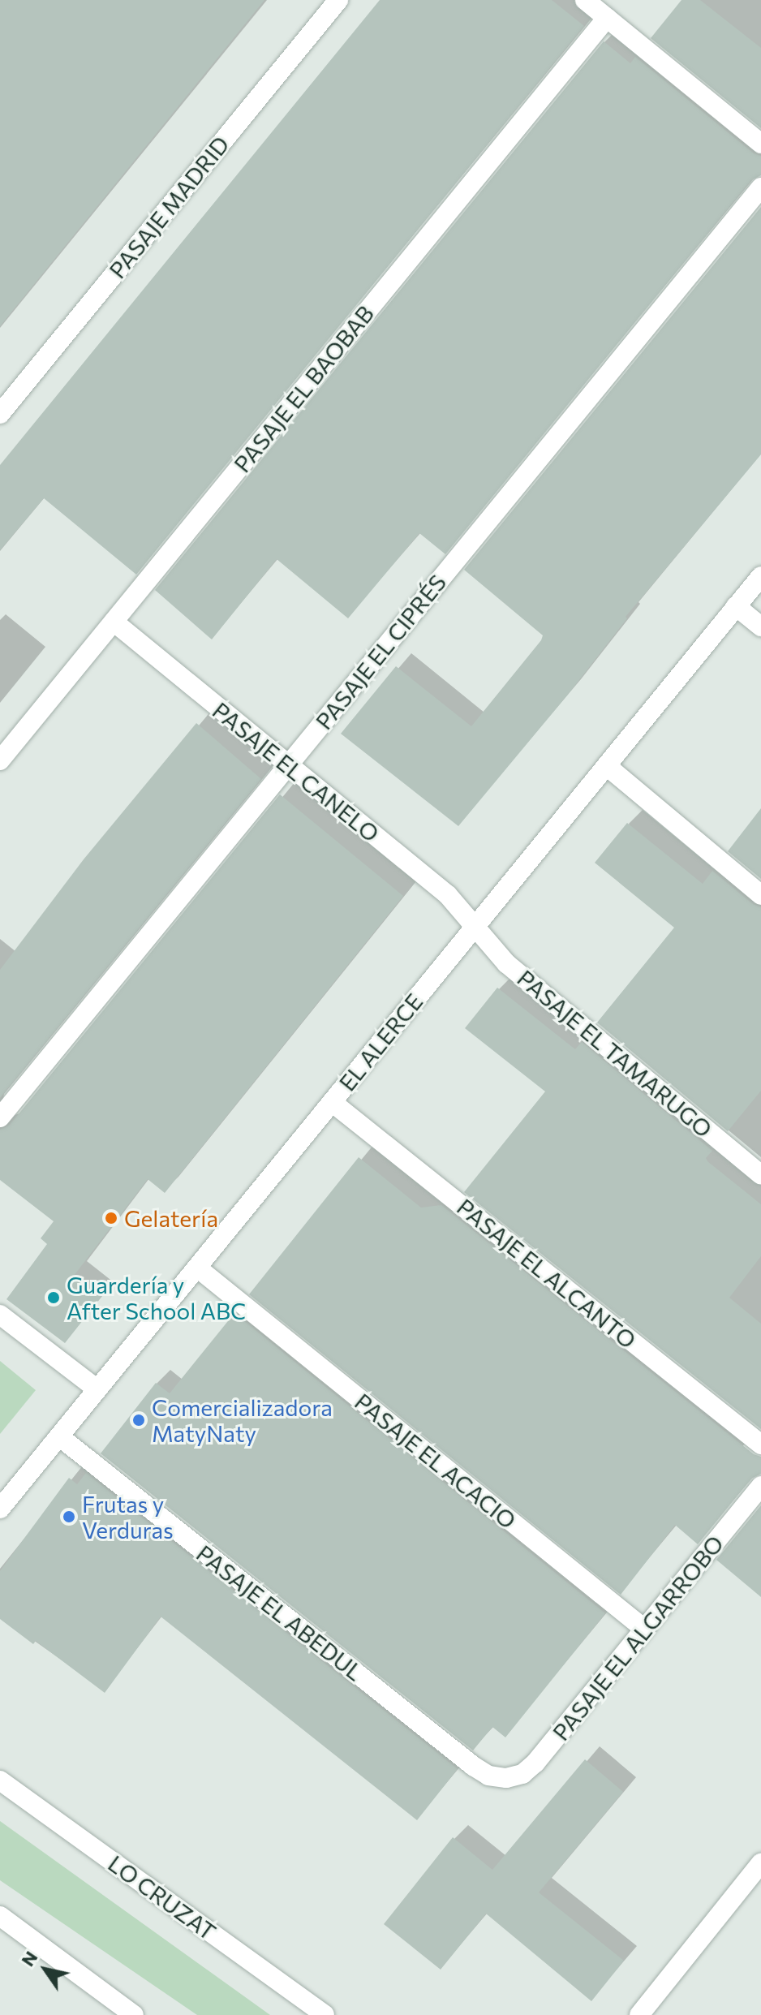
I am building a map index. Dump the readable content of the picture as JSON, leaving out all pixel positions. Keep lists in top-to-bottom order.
{
  "streets": {
    "street": [
      "PASAJE MADRID",
      "PASAJE EL BAOBAB",
      "PASAJE EL CIPRÉS",
      "PASAJE EL CANELO",
      "EL ALERCE",
      "PASAJE EL TAMARUGO",
      "PASAJE EL ALCANTO",
      "PASAJE EL ACACIO",
      "PASAJE EL ABEDUL",
      "PASAJE EL ALGARROBO",
      "LO CRUZAT"
    ]
  },
  "crossings": [
    ["PASAJE EL BAOBAB", "PASAJE EL CANELO"],
    ["PASAJE EL CIPRÉS", "PASAJE EL CANELO"],
    ["PASAJE EL CANELO", "EL ALERCE"],
    ["PASAJE EL CANELO", "PASAJE EL TAMARUGO"],
    ["EL ALERCE", "PASAJE EL TAMARUGO"],
    ["EL ALERCE", "PASAJE EL ALCANTO"],
    ["EL ALERCE", "PASAJE EL ACACIO"],
    ["EL ALERCE", "PASAJE EL ABEDUL"],
    ["PASAJE EL ACACIO", "PASAJE EL ALGARROBO"],
    ["PASAJE EL ABEDUL", "PASAJE EL ALGARROBO"]
  ],
  "places": [
    "Gelatería",
    "Guardería y After School ABC",
    "Comercializadora MatyNaty",
    "Frutas y Verduras"
  ],
  "north": "top left"
}
